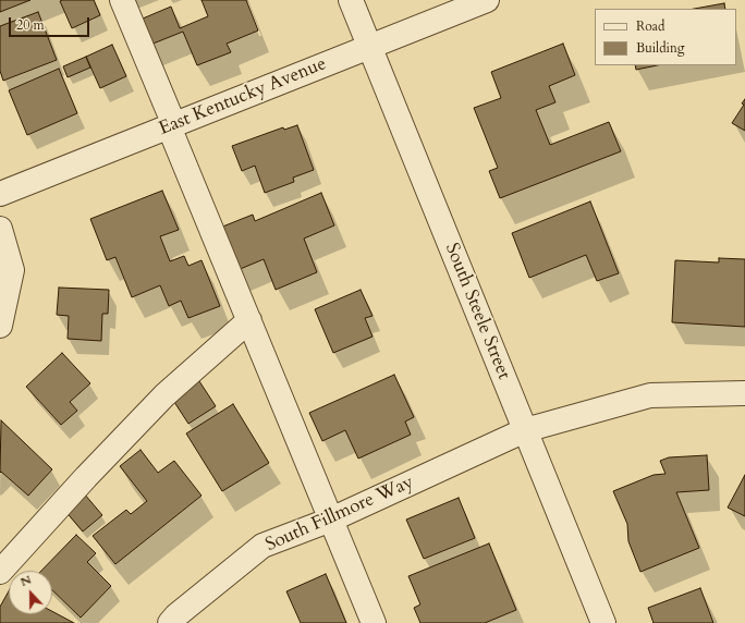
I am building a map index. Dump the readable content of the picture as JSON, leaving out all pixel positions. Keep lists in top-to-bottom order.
{
  "streets": {
    "street": ["East Kentucky Avenue", "South Steele Street", "South Fillmore Way"]
  },
  "crossings": [
    ["East Kentucky Avenue", "South Steele Street"],
    ["South Steele Street", "South Fillmore Way"]
  ],
  "legend": ["Road", "Building"],
  "scale_bar": "20 m",
  "north": "top"
}
